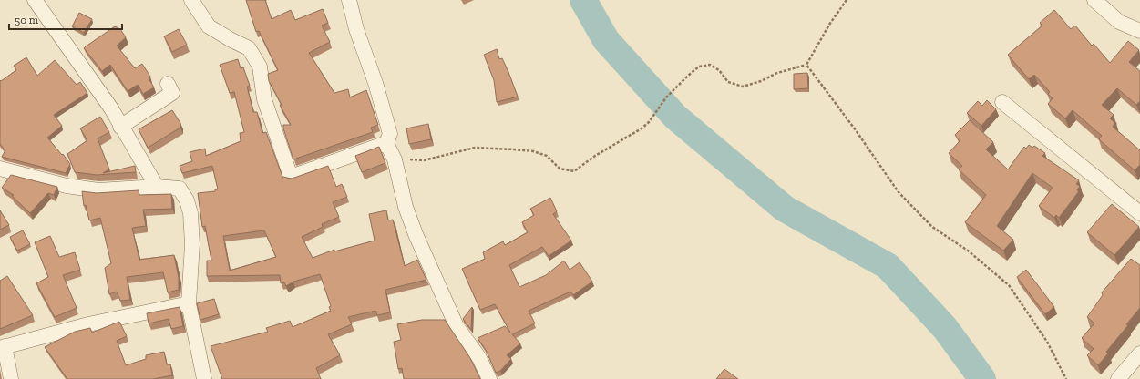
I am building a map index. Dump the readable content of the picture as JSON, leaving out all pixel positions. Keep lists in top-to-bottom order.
{
  "scale_bar": "50 m"
}
